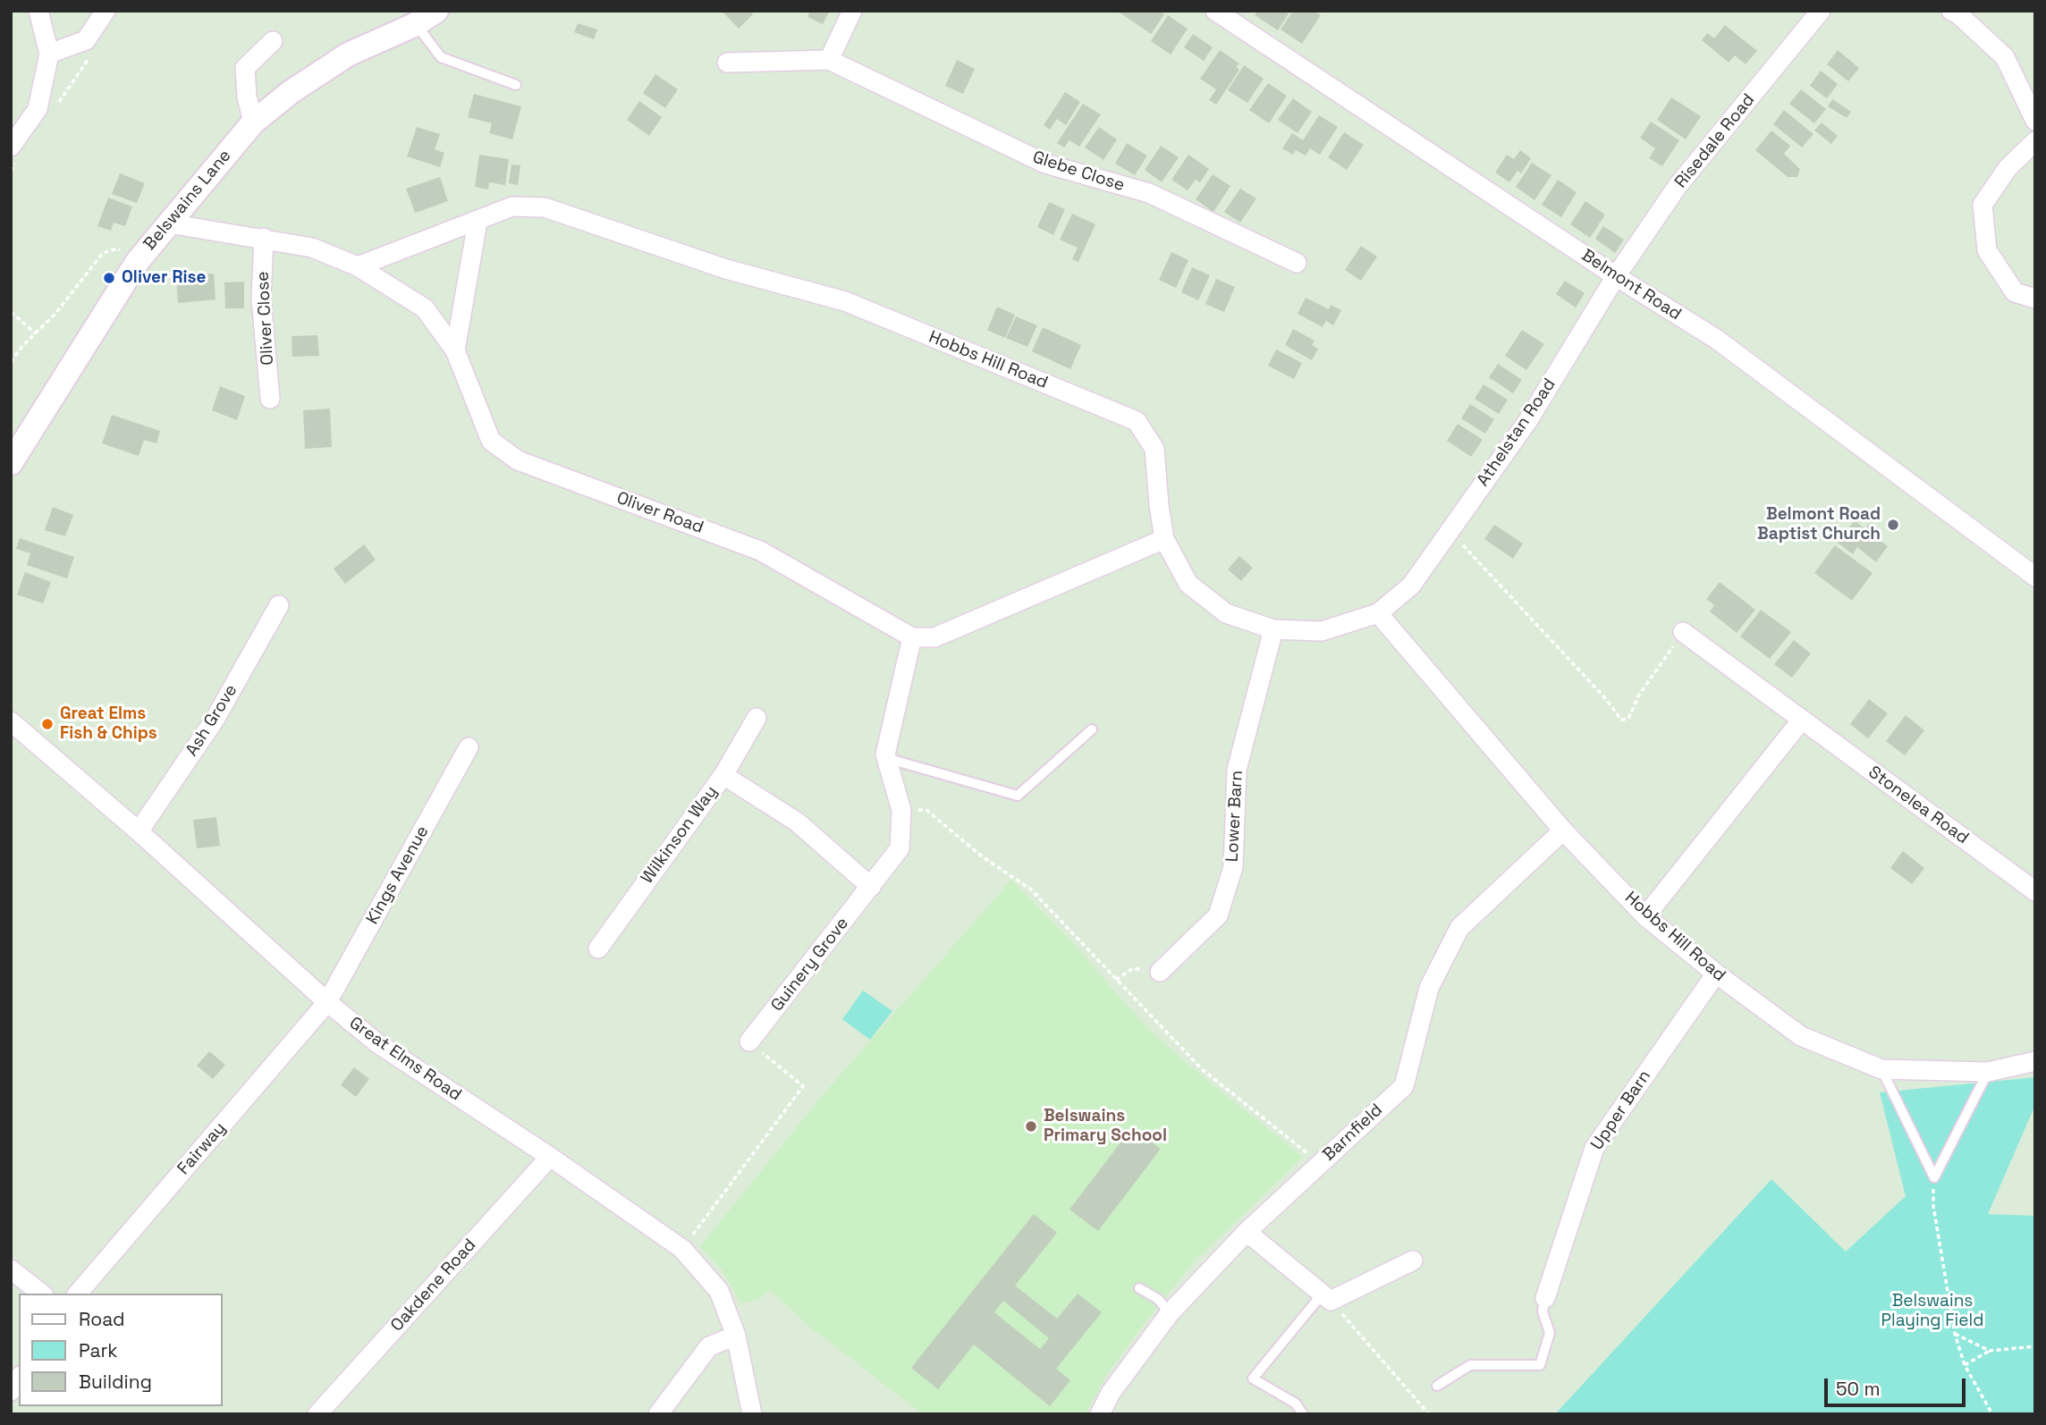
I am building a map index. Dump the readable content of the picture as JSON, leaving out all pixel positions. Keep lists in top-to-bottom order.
{
  "streets": {
    "street": [
      "Risedale Road",
      "Glebe Close",
      "Belswains Lane",
      "Belmont Road",
      "Oliver Close",
      "Hobbs Hill Road",
      "Athelstan Road",
      "Oliver Road",
      "Ash Grove",
      "Stonelea Road",
      "Lower Barn",
      "Wilkinson Way",
      "Kings Avenue",
      "Guinery Grove",
      "Great Elms Road",
      "Upper Barn",
      "Barnfield",
      "Fairway",
      "Oakdene Road"
    ]
  },
  "crossings": [
    ["Risedale Road", "Belmont Road"],
    ["Risedale Road", "Athelstan Road"],
    ["Belmont Road", "Athelstan Road"],
    ["Hobbs Hill Road", "Athelstan Road"],
    ["Hobbs Hill Road", "Lower Barn"],
    ["Hobbs Hill Road", "Upper Barn"],
    ["Hobbs Hill Road", "Barnfield"],
    ["Ash Grove", "Great Elms Road"],
    ["Kings Avenue", "Great Elms Road"],
    ["Kings Avenue", "Fairway"],
    ["Great Elms Road", "Fairway"],
    ["Great Elms Road", "Oakdene Road"]
  ],
  "parks": ["Belswains Playing Field"],
  "places": [
    "Oliver Rise",
    "Belmont Road Baptist Church",
    "Great Elms Fish & Chips",
    "Belswains Primary School"
  ],
  "legend": ["Road", "Park", "Building"],
  "scale_bar": "50 m"
}
